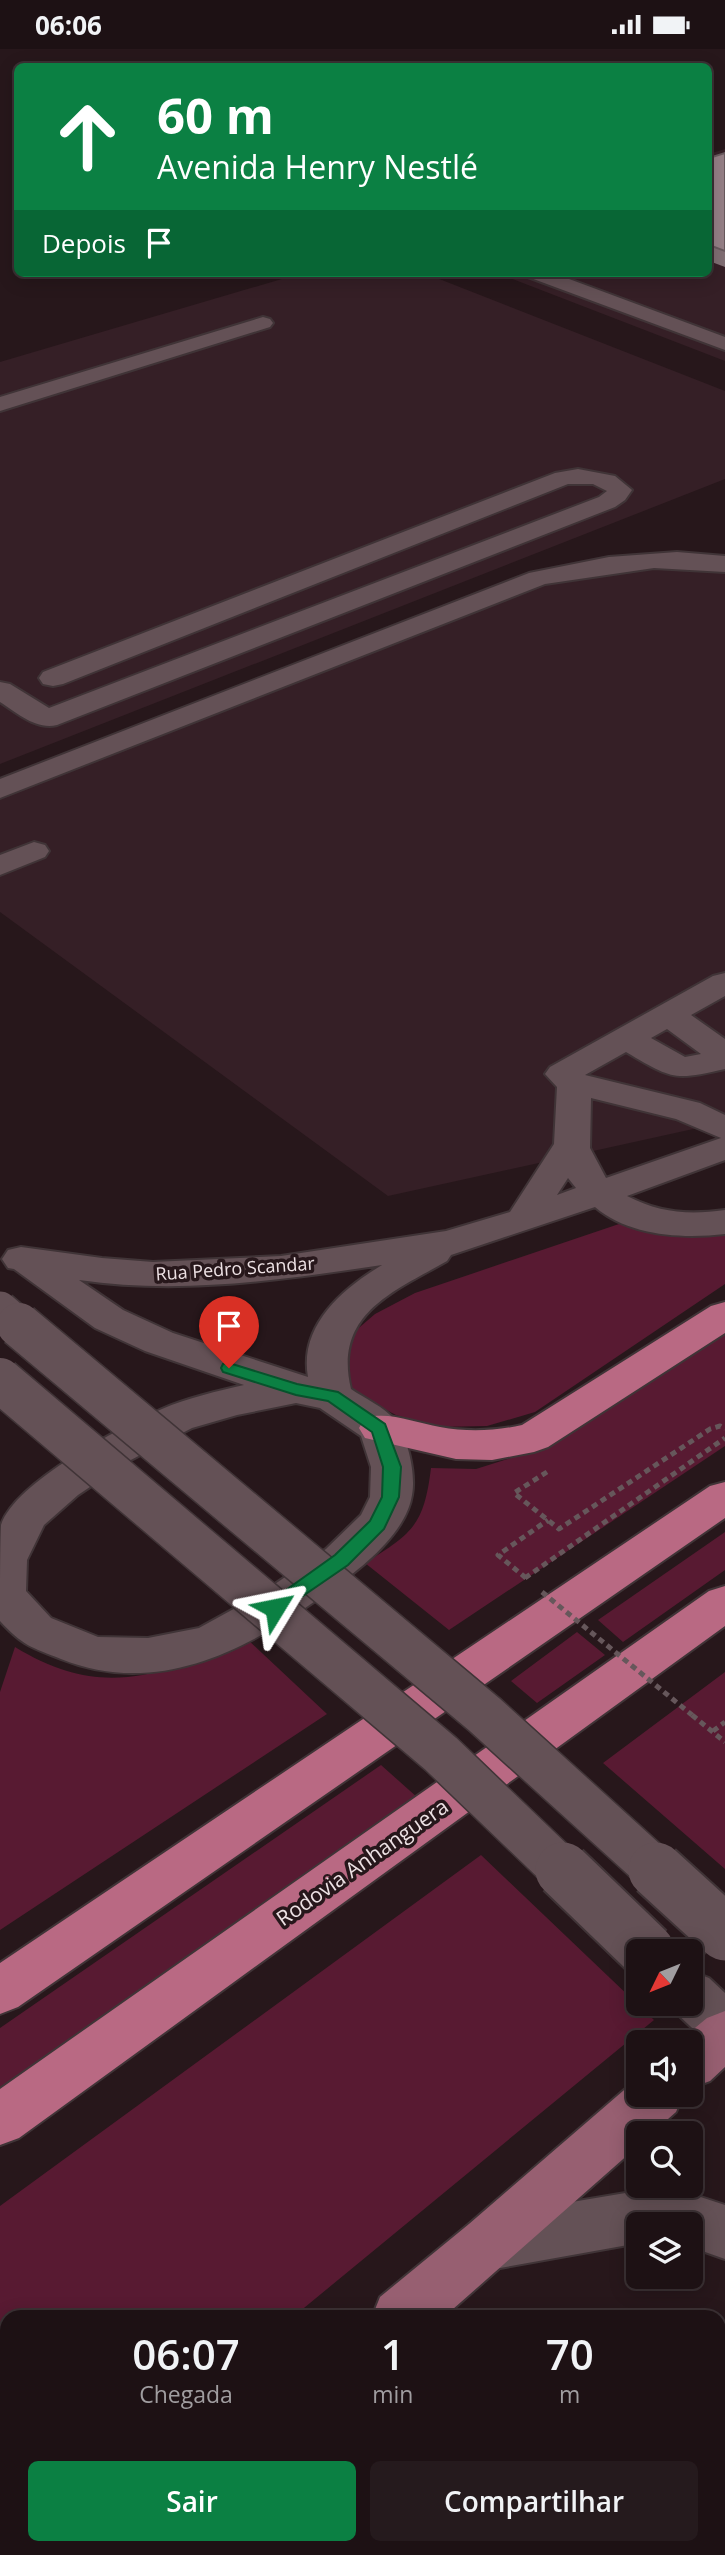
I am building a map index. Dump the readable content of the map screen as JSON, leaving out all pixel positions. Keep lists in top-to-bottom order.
{
  "streets": {
    "highway": ["Rodovia Anhanguera"],
    "street": ["Rua Pedro Scandar"]
  },
  "north": "bottom left",
  "page": {
    "status": "06:06",
    "turn": ["60 m", "Avenida Henry Nestlé"],
    "then": "Depois",
    "eta": [
      "06:07",
      "Chegada",
      "1",
      "min",
      "70",
      "m"
    ],
    "buttons": ["Sair", "Compartilhar"]
  }
}
